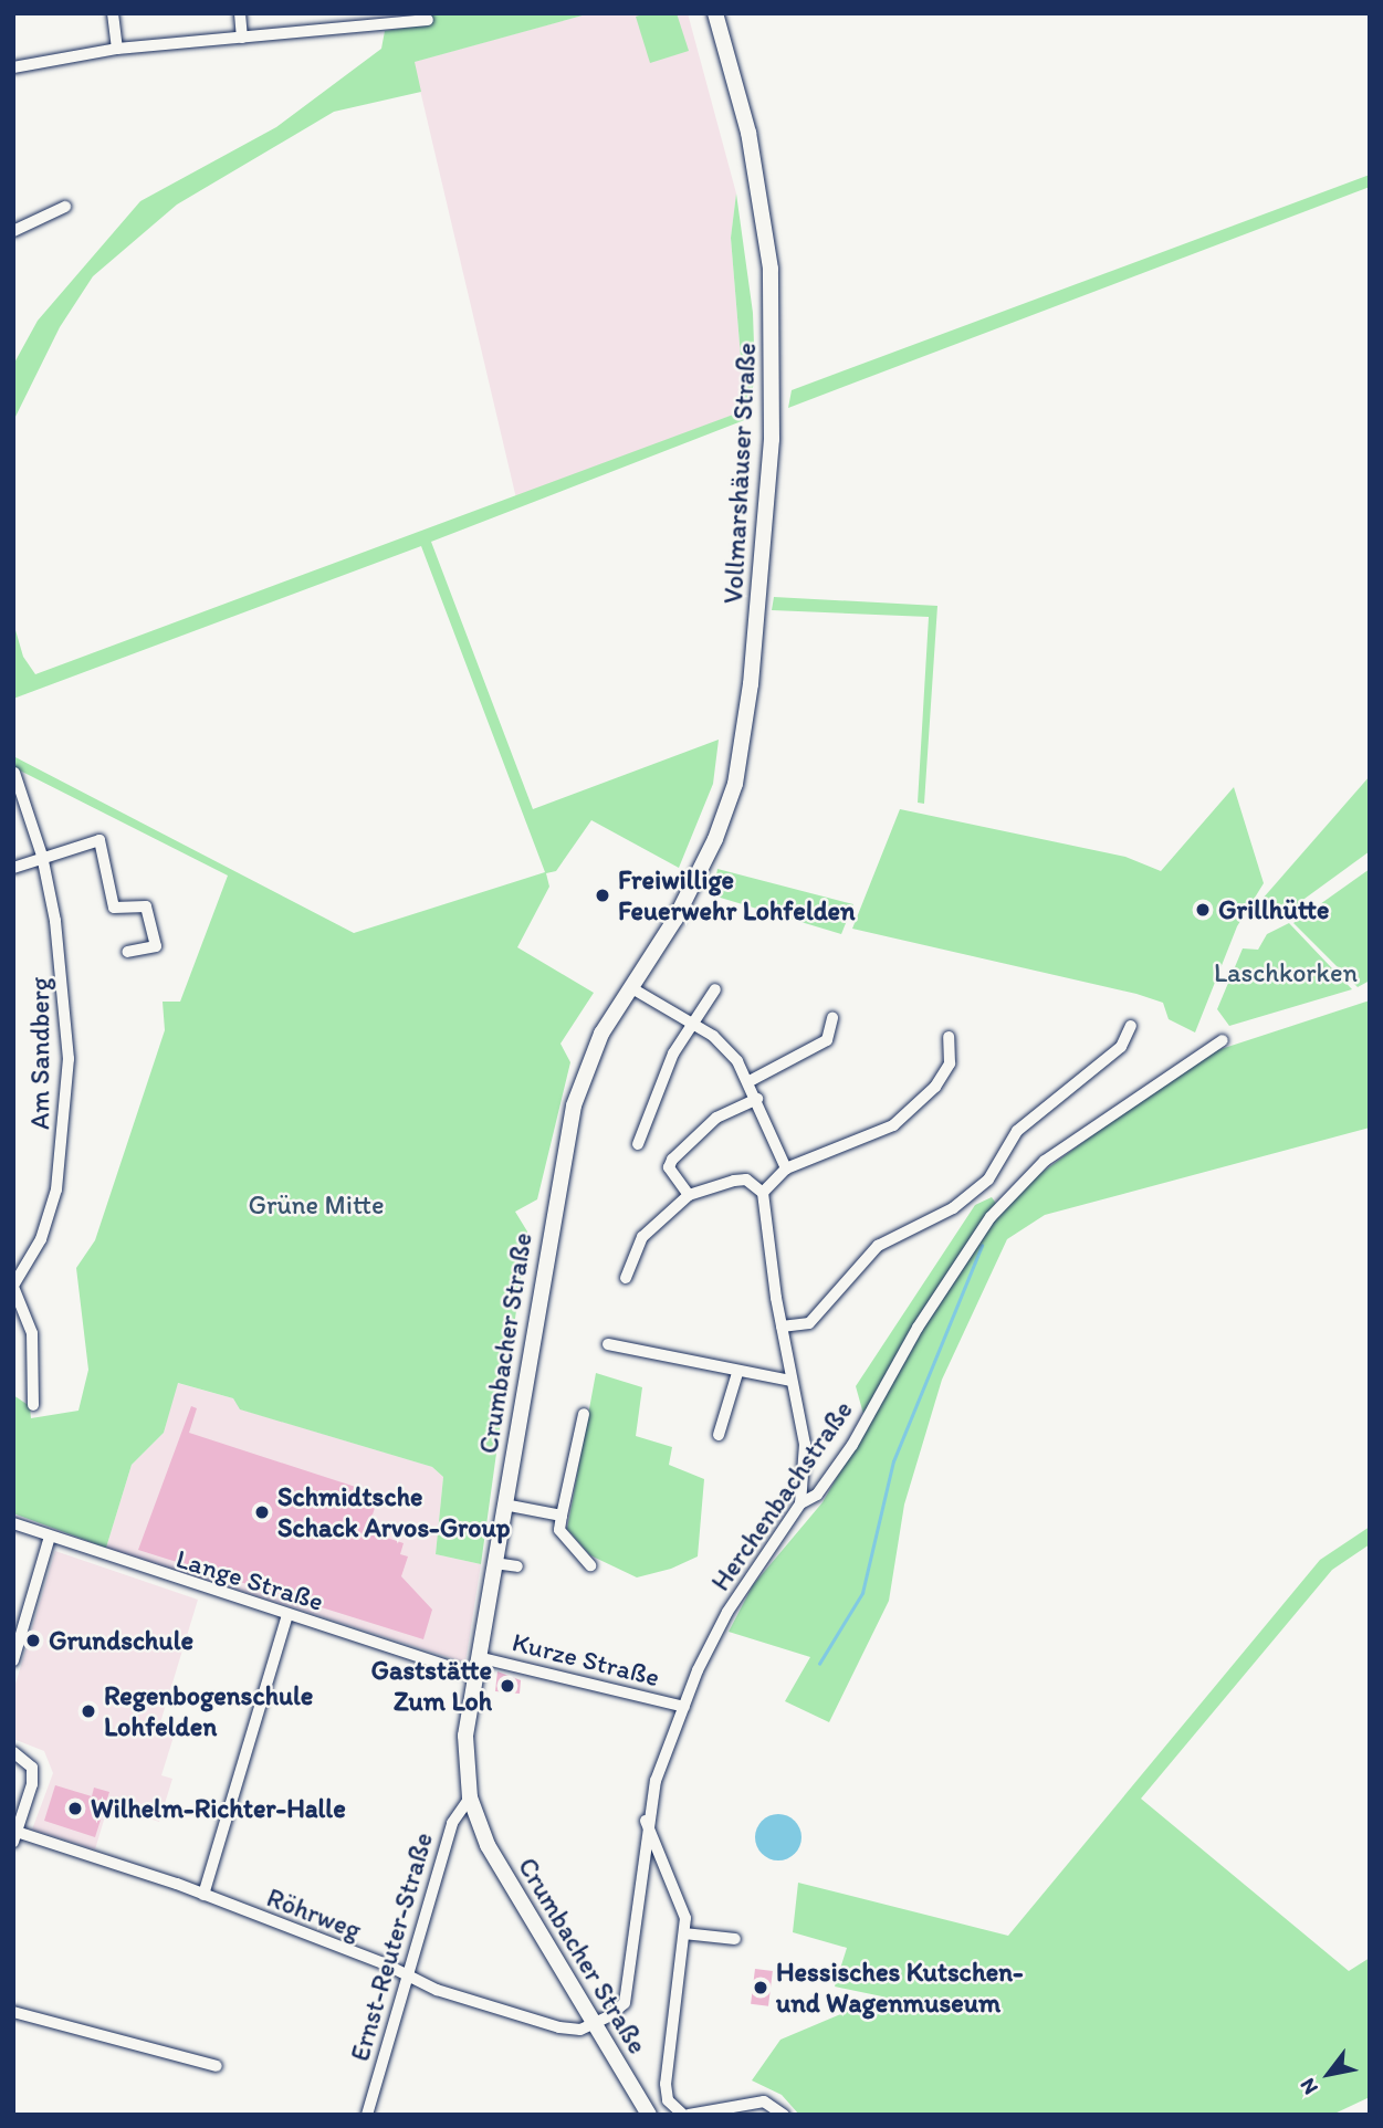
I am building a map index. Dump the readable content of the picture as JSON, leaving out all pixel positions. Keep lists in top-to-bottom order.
{
  "streets": {
    "main road": ["Vollmarshäuser Straße", "Crumbacher Straße"],
    "street": [
      "Am Sandberg",
      "Herchenbachstraße",
      "Lange Straße",
      "Kurze Straße",
      "Röhrweg",
      "Ernst-Reuter-Straße"
    ]
  },
  "crossings": [
    ["Vollmarshäuser Straße", "Crumbacher Straße"],
    ["Crumbacher Straße", "Herchenbachstraße"],
    ["Crumbacher Straße", "Lange Straße"],
    ["Crumbacher Straße", "Kurze Straße"],
    ["Crumbacher Straße", "Röhrweg"],
    ["Crumbacher Straße", "Ernst-Reuter-Straße"],
    ["Herchenbachstraße", "Kurze Straße"],
    ["Herchenbachstraße", "Röhrweg"],
    ["Röhrweg", "Ernst-Reuter-Straße"]
  ],
  "parks": ["Laschkorken", "Grüne Mitte"],
  "places": [
    "Freiwillige Feuerwehr Lohfelden",
    "Grillhütte",
    "Schmidtsche Schack Arvos-Group",
    "Grundschule",
    "Gaststätte Zum Loh",
    "Regenbogenschule Lohfelden",
    "Wilhelm-Richter-Halle",
    "Hessisches Kutschen- und Wagenmuseum"
  ],
  "north": "bottom left"
}
